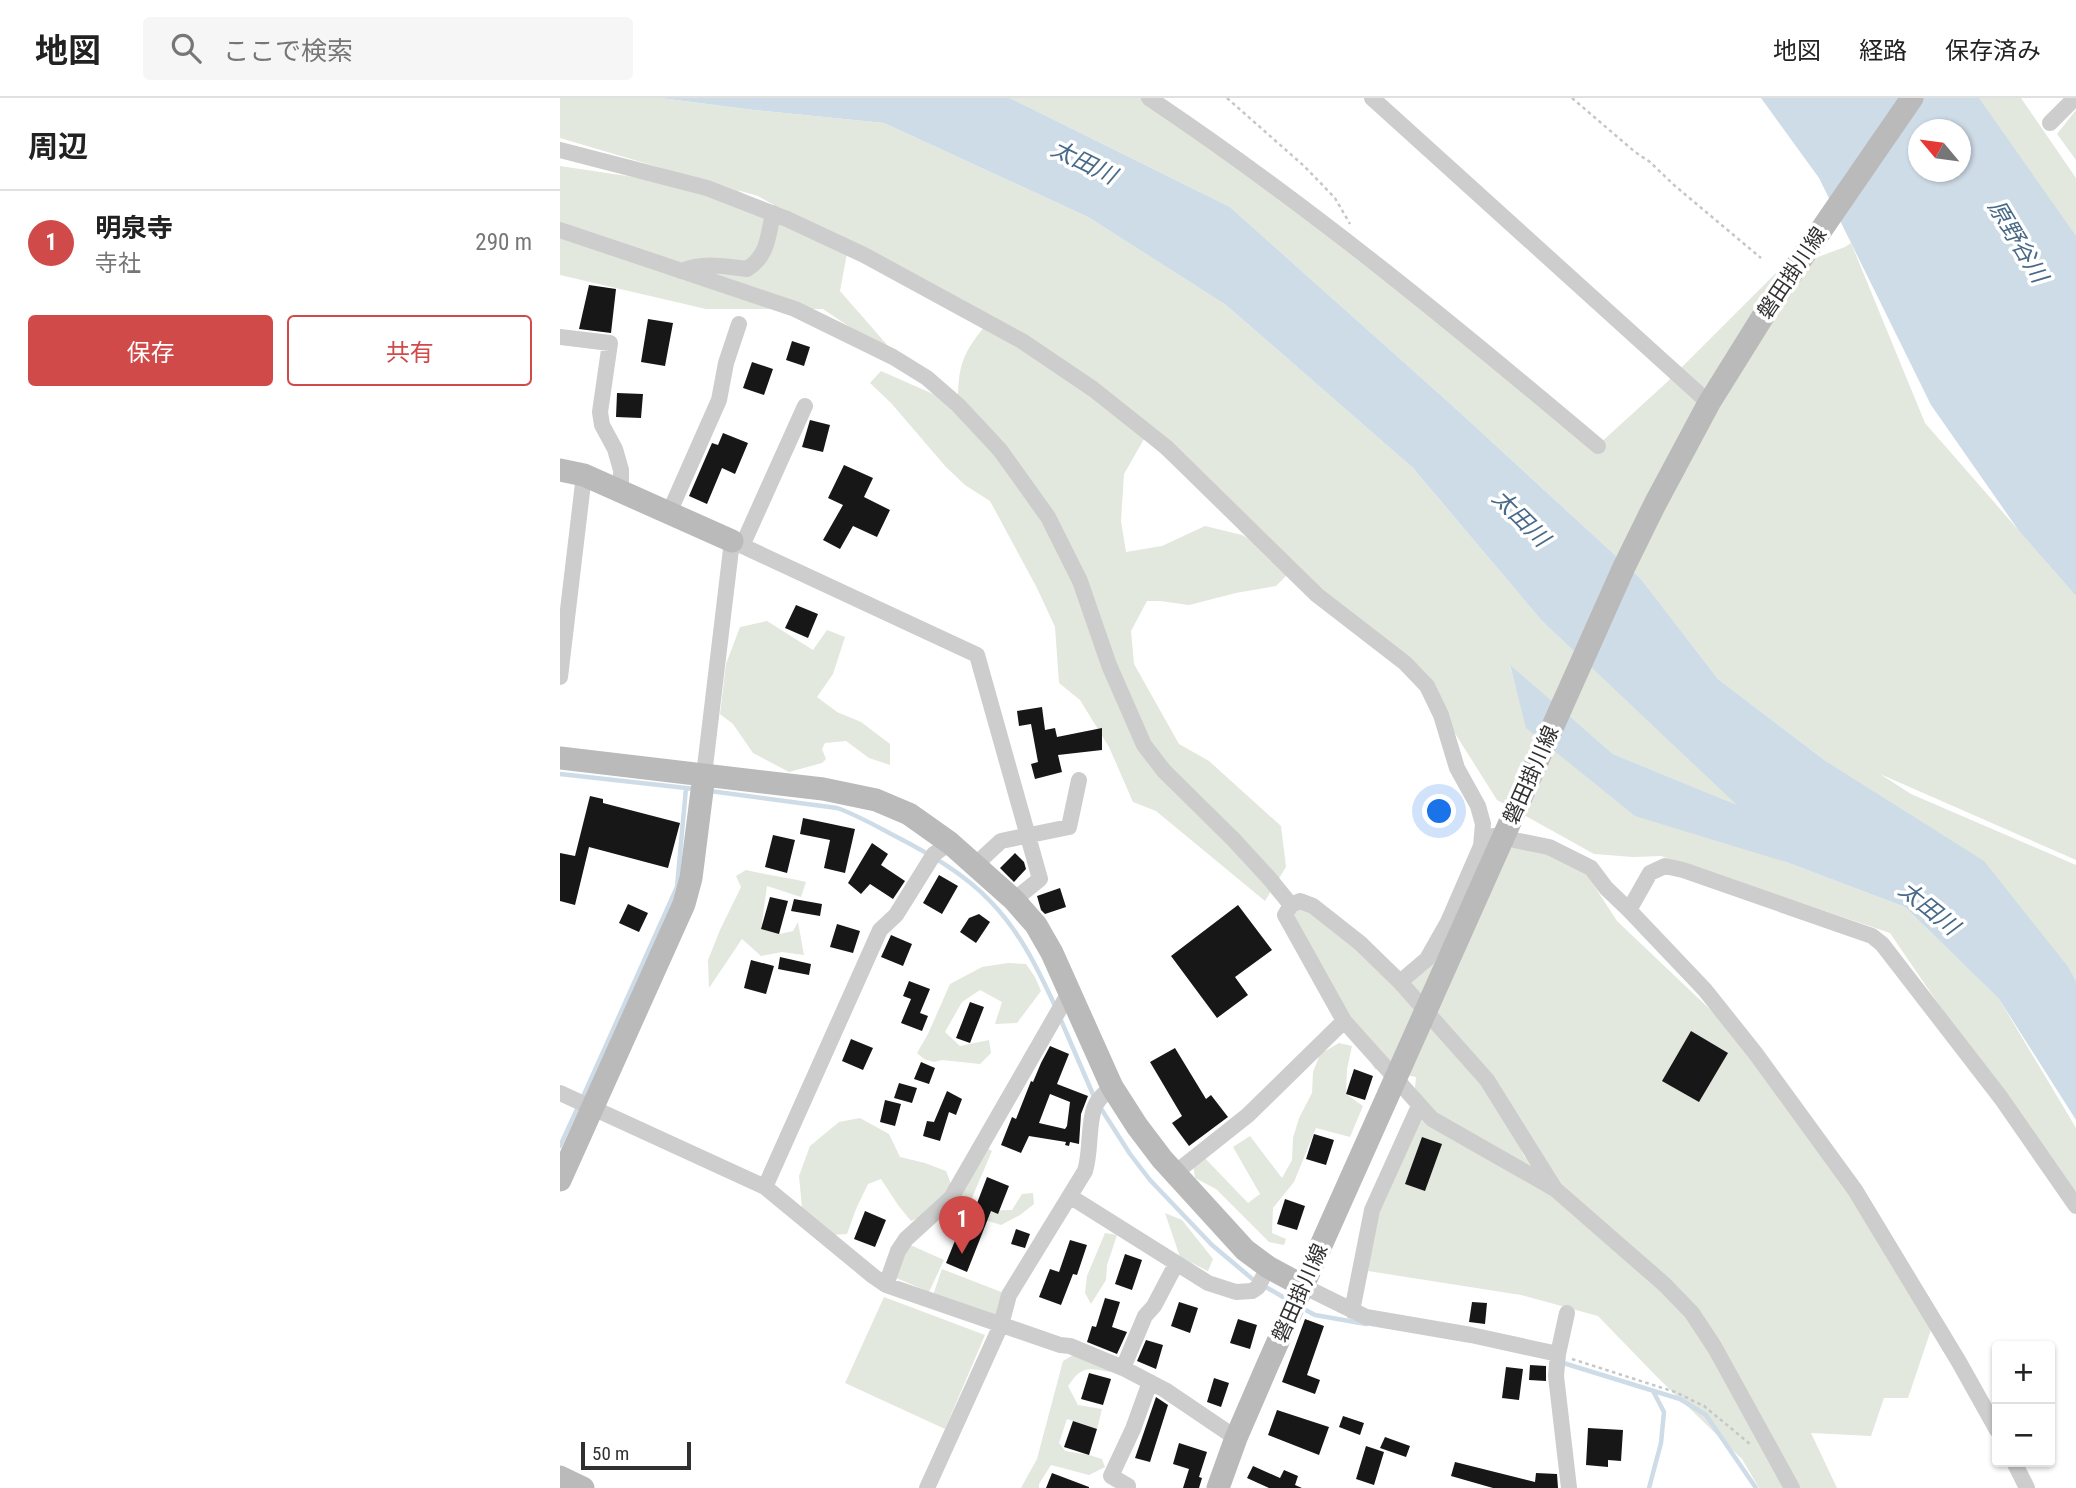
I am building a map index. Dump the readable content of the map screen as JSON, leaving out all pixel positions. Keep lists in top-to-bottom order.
{
  "streets": {
    "street": ["磐田掛川線"]
  },
  "water": ["太田川", "原野谷川"],
  "scale_bar": "50 m",
  "north": "top left",
  "page": {
    "header": "地図",
    "search": "ここで検索",
    "nav": ["地図", "経路", "保存済み"],
    "heading": "周辺",
    "list": [
      {
        "mark": "1",
        "name": "明泉寺",
        "note": "寺社",
        "value": "290 m"
      }
    ],
    "buttons": ["保存", "共有"],
    "pins": "1",
    "map_buttons": ["+", "−"],
    "scale": "50 m"
  }
}
